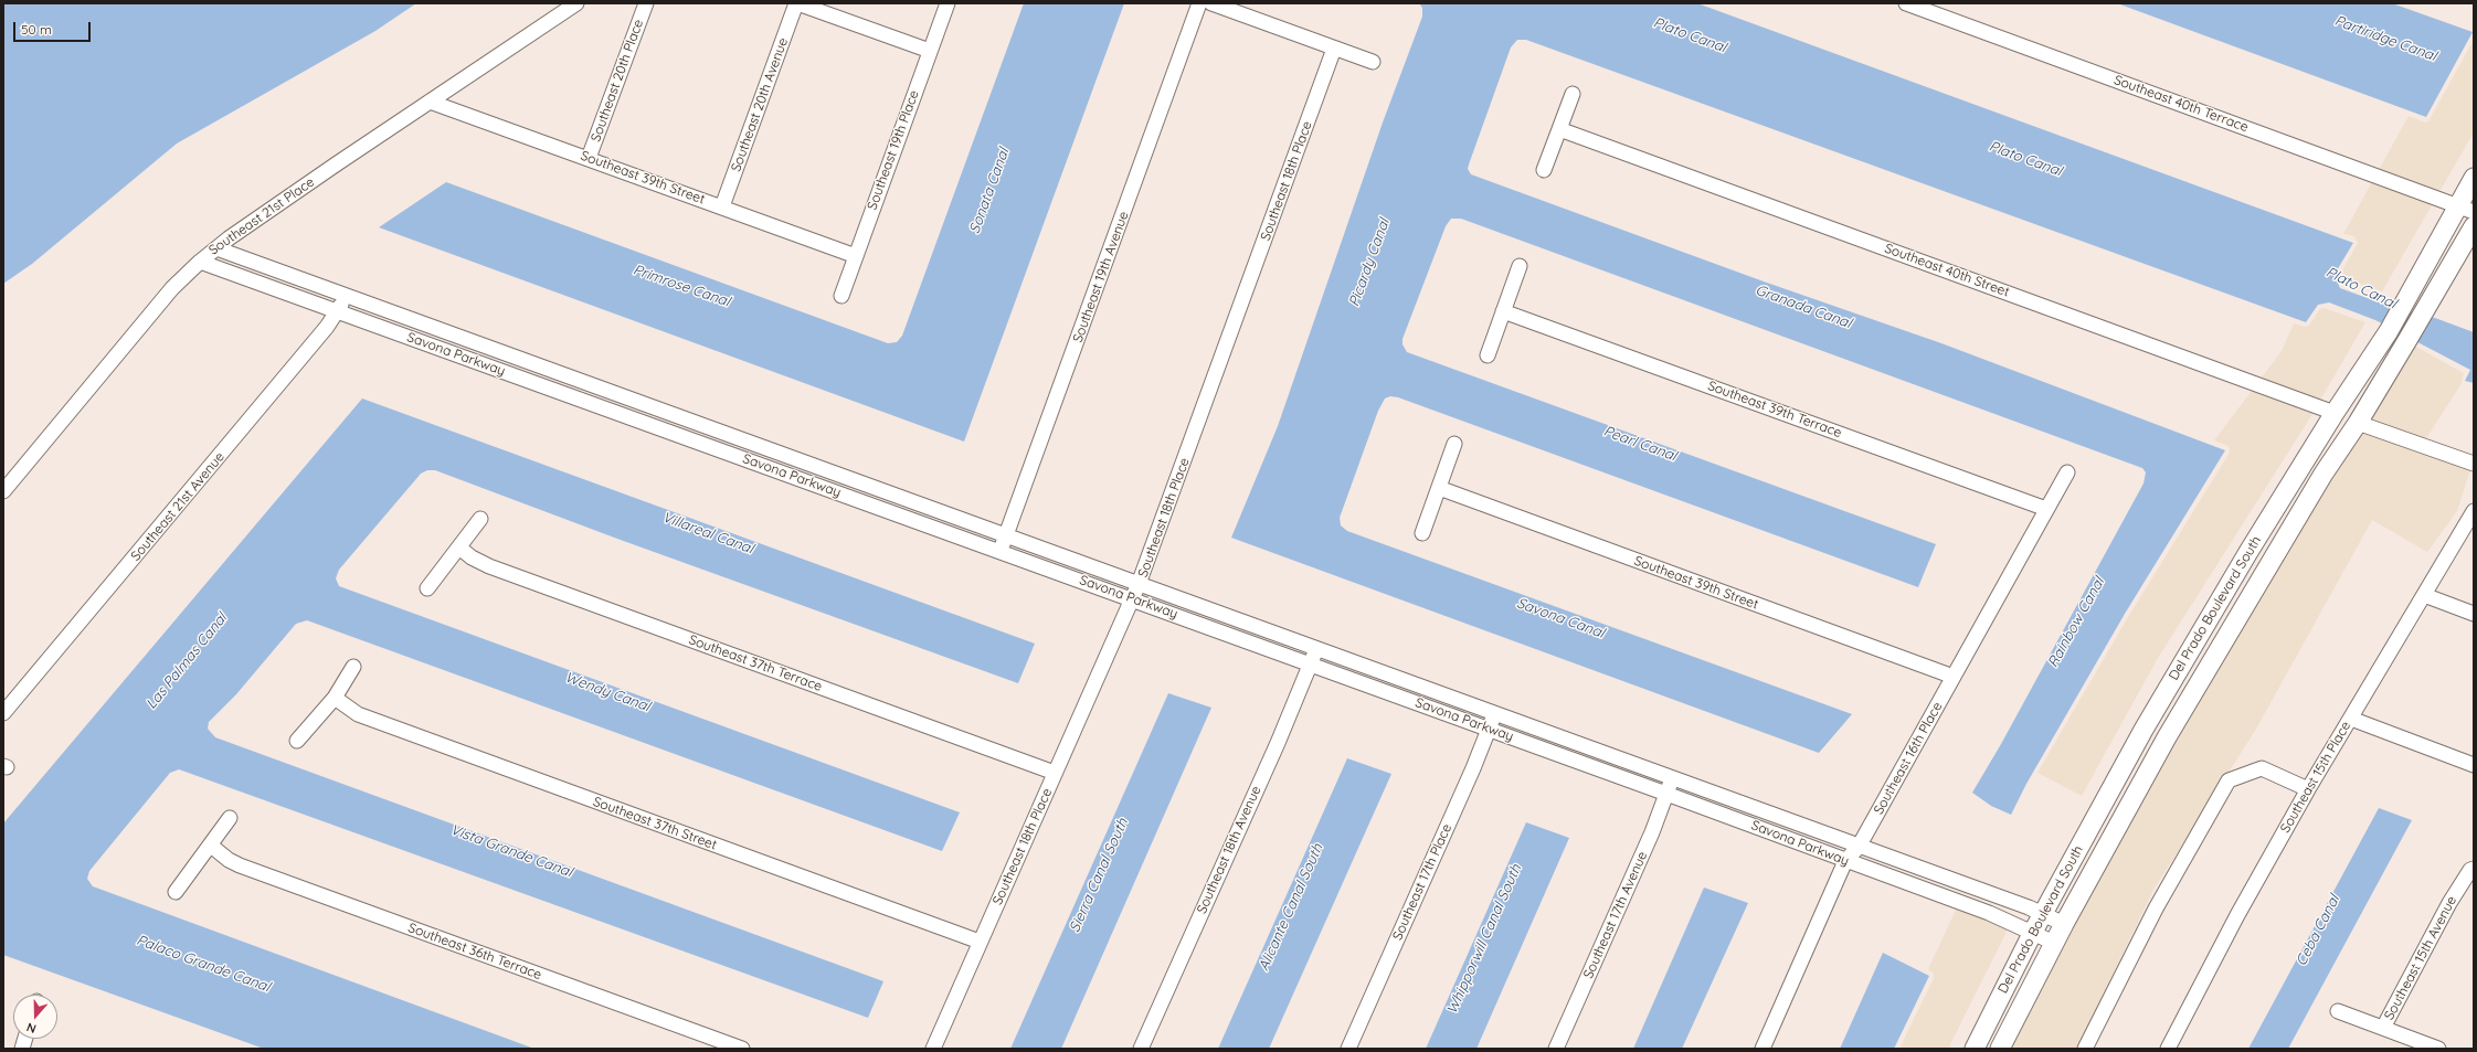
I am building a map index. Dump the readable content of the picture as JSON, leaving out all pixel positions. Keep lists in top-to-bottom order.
{
  "streets": {
    "main road": ["Del Prado Boulevard South"],
    "street": [
      "Southeast 20th Place",
      "Southeast 40th Terrace",
      "Southeast 20th Avenue",
      "Southeast 19th Place",
      "Southeast 39th Street",
      "Southeast 18th Place",
      "Southeast 21st Place",
      "Southeast 40th Street",
      "Southeast 19th Avenue",
      "Savona Parkway",
      "Southeast 39th Terrace",
      "Southeast 21st Avenue",
      "Southeast 37th Terrace",
      "Southeast 16th Place",
      "Southeast 15th Place",
      "Southeast 37th Street",
      "Southeast 18th Avenue",
      "Southeast 17th Place",
      "Southeast 17th Avenue",
      "Southeast 36th Terrace",
      "Southeast 15th Avenue"
    ]
  },
  "crossings": [
    ["Southeast 20th Place", "Southeast 39th Street"],
    ["Southeast 40th Terrace", "Del Prado Boulevard South"],
    ["Southeast 20th Avenue", "Southeast 39th Street"],
    ["Southeast 19th Place", "Southeast 39th Street"],
    ["Southeast 39th Street", "Southeast 21st Place"],
    ["Southeast 39th Street", "Southeast 16th Place"],
    ["Southeast 18th Place", "Savona Parkway"],
    ["Southeast 18th Place", "Southeast 37th Terrace"],
    ["Southeast 18th Place", "Southeast 37th Street"],
    ["Southeast 21st Place", "Savona Parkway"],
    ["Southeast 40th Street", "Del Prado Boulevard South"],
    ["Southeast 19th Avenue", "Savona Parkway"],
    ["Savona Parkway", "Southeast 21st Avenue"],
    ["Savona Parkway", "Del Prado Boulevard South"],
    ["Savona Parkway", "Southeast 16th Place"],
    ["Savona Parkway", "Southeast 18th Avenue"],
    ["Savona Parkway", "Southeast 17th Place"],
    ["Savona Parkway", "Southeast 17th Avenue"],
    ["Southeast 39th Terrace", "Southeast 16th Place"]
  ],
  "water": [
    "Plato Canal",
    "Partiridge Canal",
    "Sonata Canal",
    "Picardy Canal",
    "Primrose Canal",
    "Granada Canal",
    "Pearl Canal",
    "Villareal Canal",
    "Savona Canal",
    "Rainbow Canal",
    "Las Palmas Canal",
    "Wendy Canal",
    "Vista Grande Canal",
    "Sierra Canal South",
    "Alicante Canal South",
    "Ceba Canal",
    "Whipporwill Canal South",
    "Palaco Grande Canal"
  ],
  "scale_bar": "50 m",
  "north": "bottom"
}
